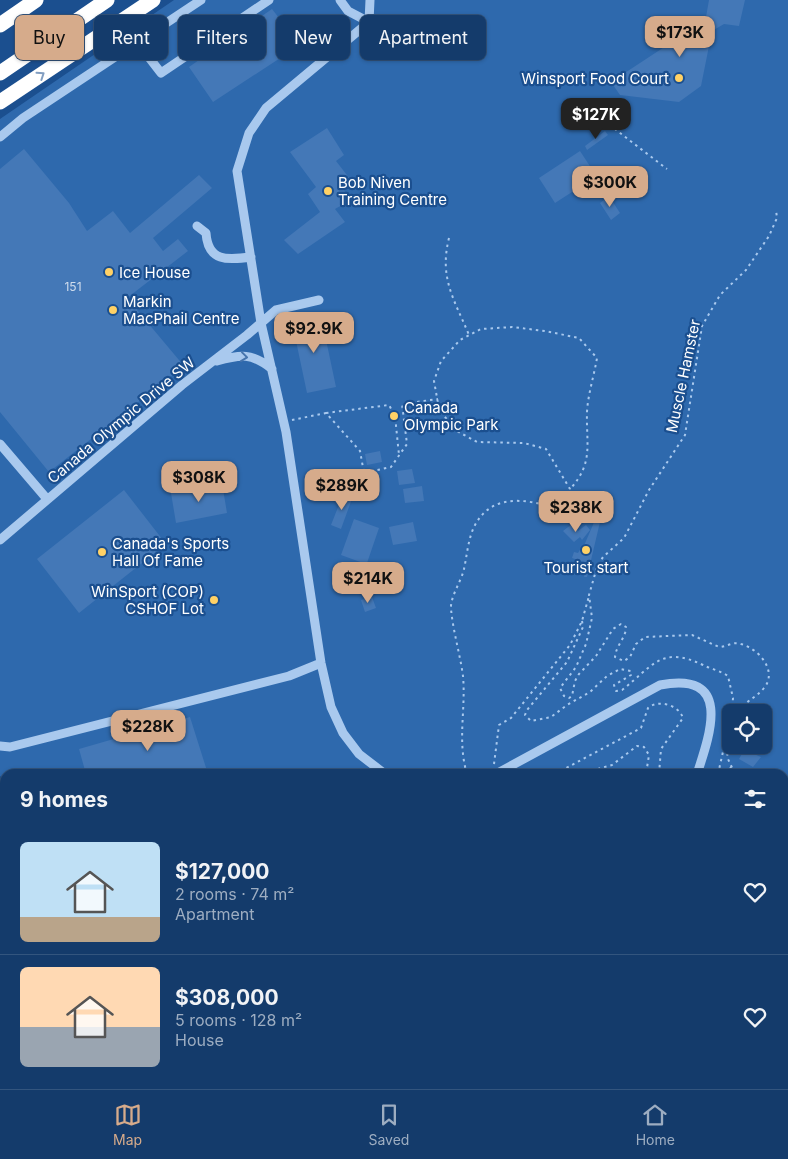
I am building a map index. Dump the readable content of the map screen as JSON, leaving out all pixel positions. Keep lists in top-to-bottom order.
{
  "streets": {
    "street": ["Canada Olympic Drive SW"],
    "path": ["Muscle Hamster"]
  },
  "places": [
    "Winsport Food Court",
    "Bob Niven Training Centre",
    "Ice House",
    "Markin MacPhail Centre",
    "Canada Olympic Park",
    "Tourist start",
    "Canada's Sports Hall Of Fame",
    "WinSport (COP) CSHOF Lot"
  ],
  "house_numbers": ["151"],
  "page": {
    "chip": [
      "Buy",
      "Rent",
      "Filters",
      "New",
      "Apartment"
    ],
    "price": [
      "$173K",
      "$127K",
      "$300K",
      "$92.9K",
      "$308K",
      "$289K",
      "$238K",
      "$214K",
      "$228K"
    ],
    "heading": "9 homes",
    "list": [
      {
        "name": "$127,000",
        "note": "2 rooms · 74 m² · Apartment"
      },
      {
        "name": "$308,000",
        "note": "5 rooms · 128 m² · House"
      }
    ],
    "tabs": ["Map", "Saved", "Home"]
  }
}
